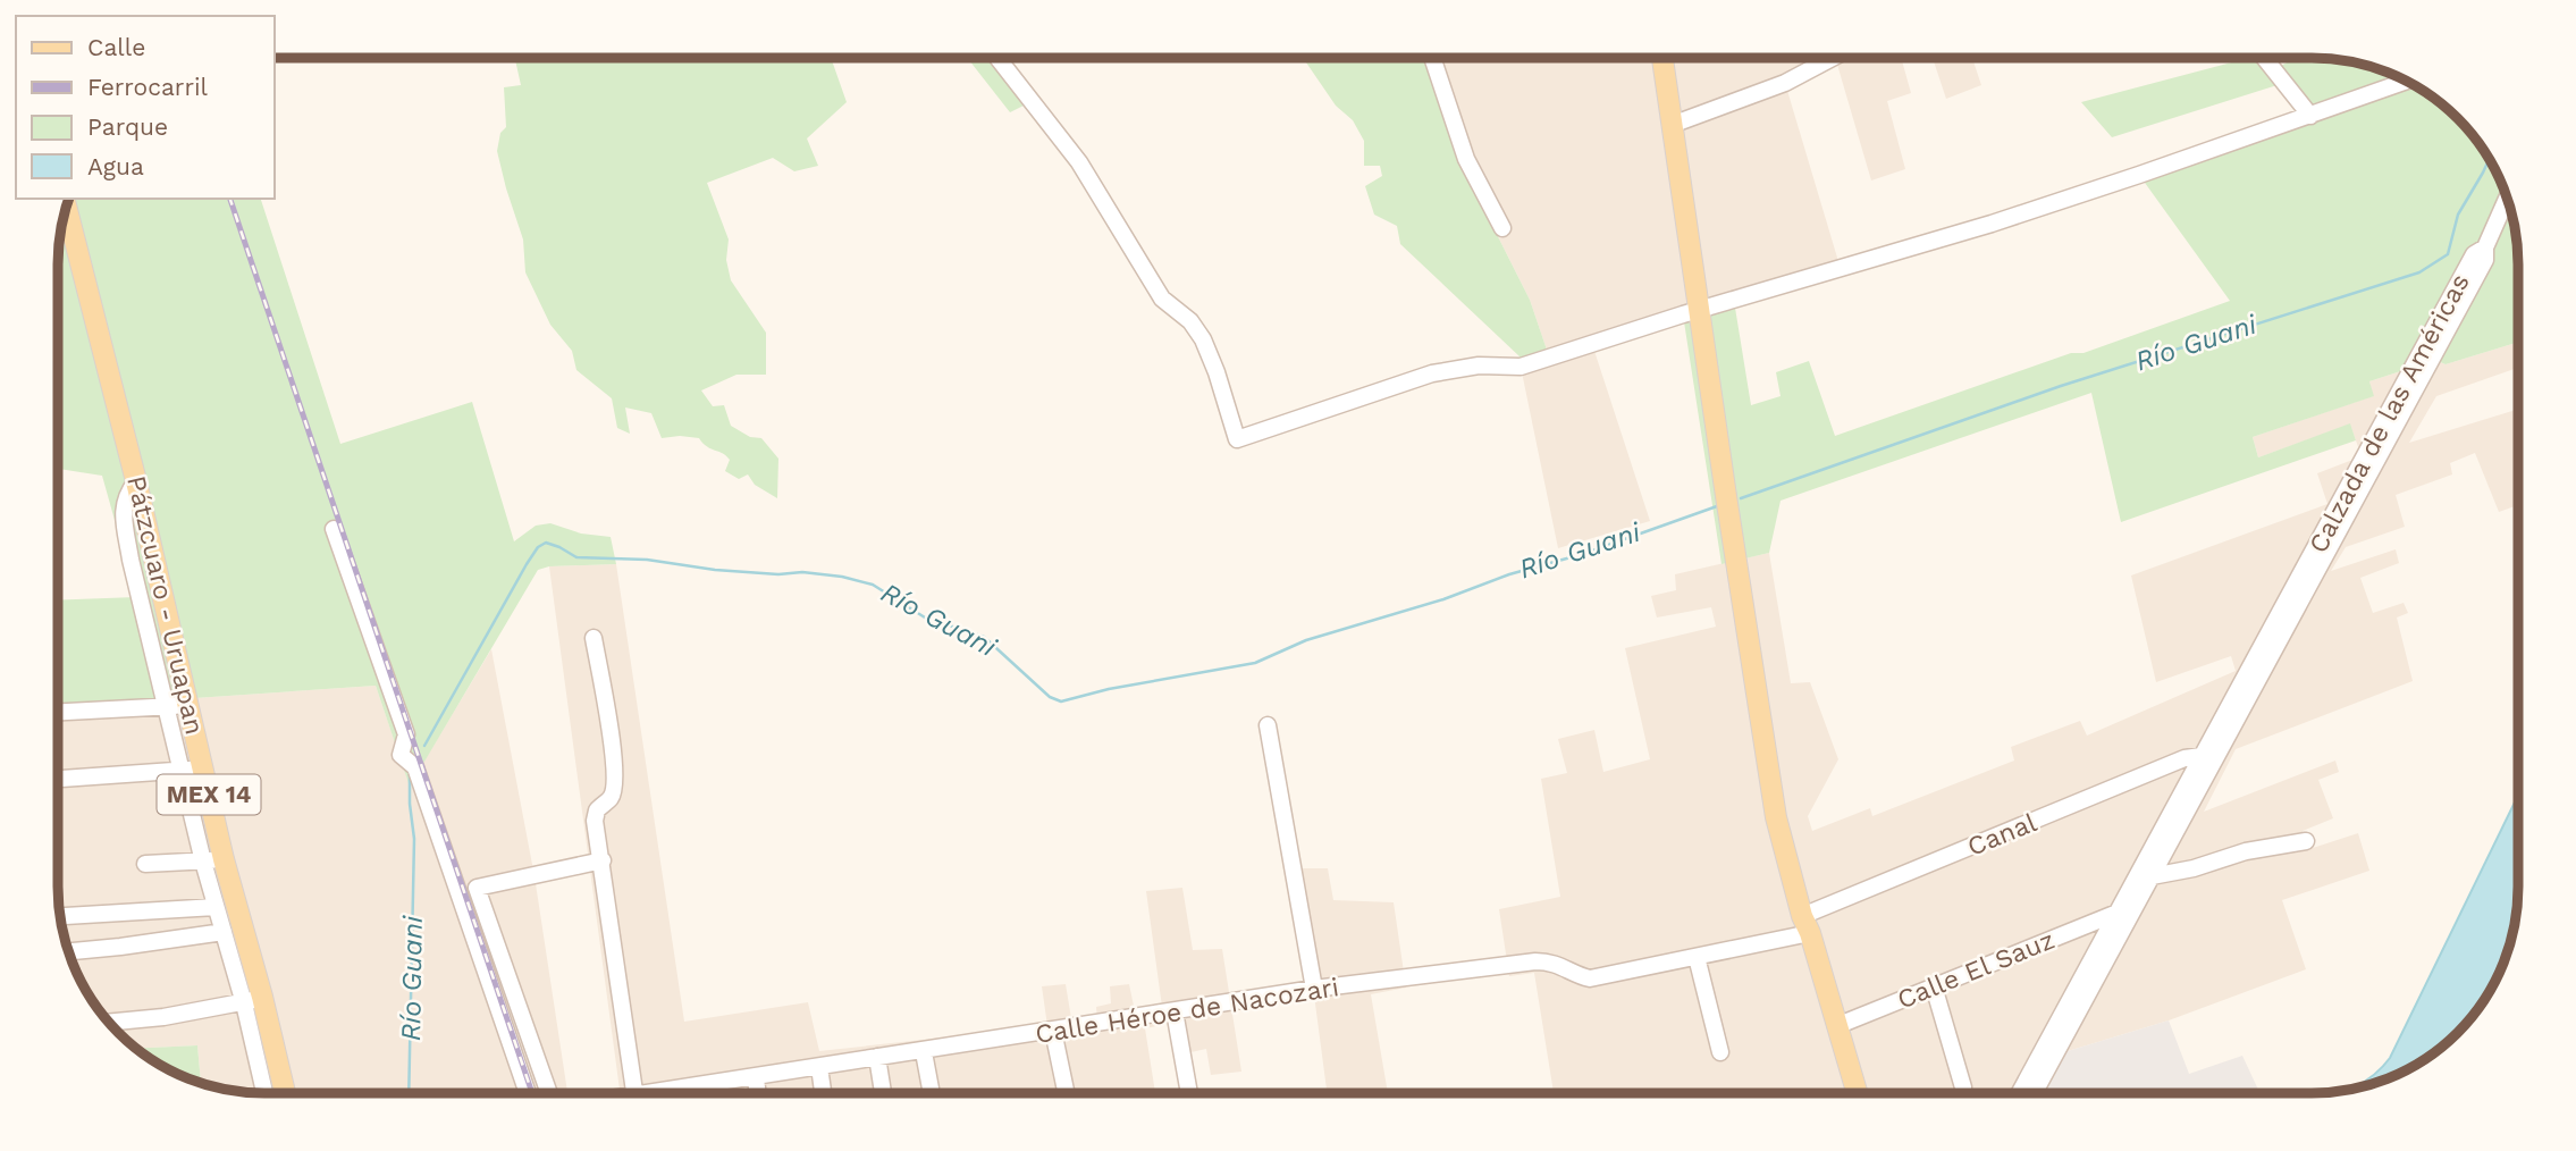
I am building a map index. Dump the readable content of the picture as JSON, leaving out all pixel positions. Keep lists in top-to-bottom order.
{
  "streets": {
    "main road": ["Pátzcuaro - Uruapan", "MEX 14"],
    "street": [
      "Calzada de las Américas",
      "Canal",
      "Calle El Sauz",
      "Calle Héroe de Nacozari"
    ]
  },
  "crossings": [
    ["Calzada de las Américas", "Canal"],
    ["Calzada de las Américas", "Calle El Sauz"],
    ["Canal", "Calle Héroe de Nacozari"]
  ],
  "water": ["Río Guani"],
  "legend": [
    "Calle",
    "Ferrocarril",
    "Parque",
    "Agua"
  ]
}
